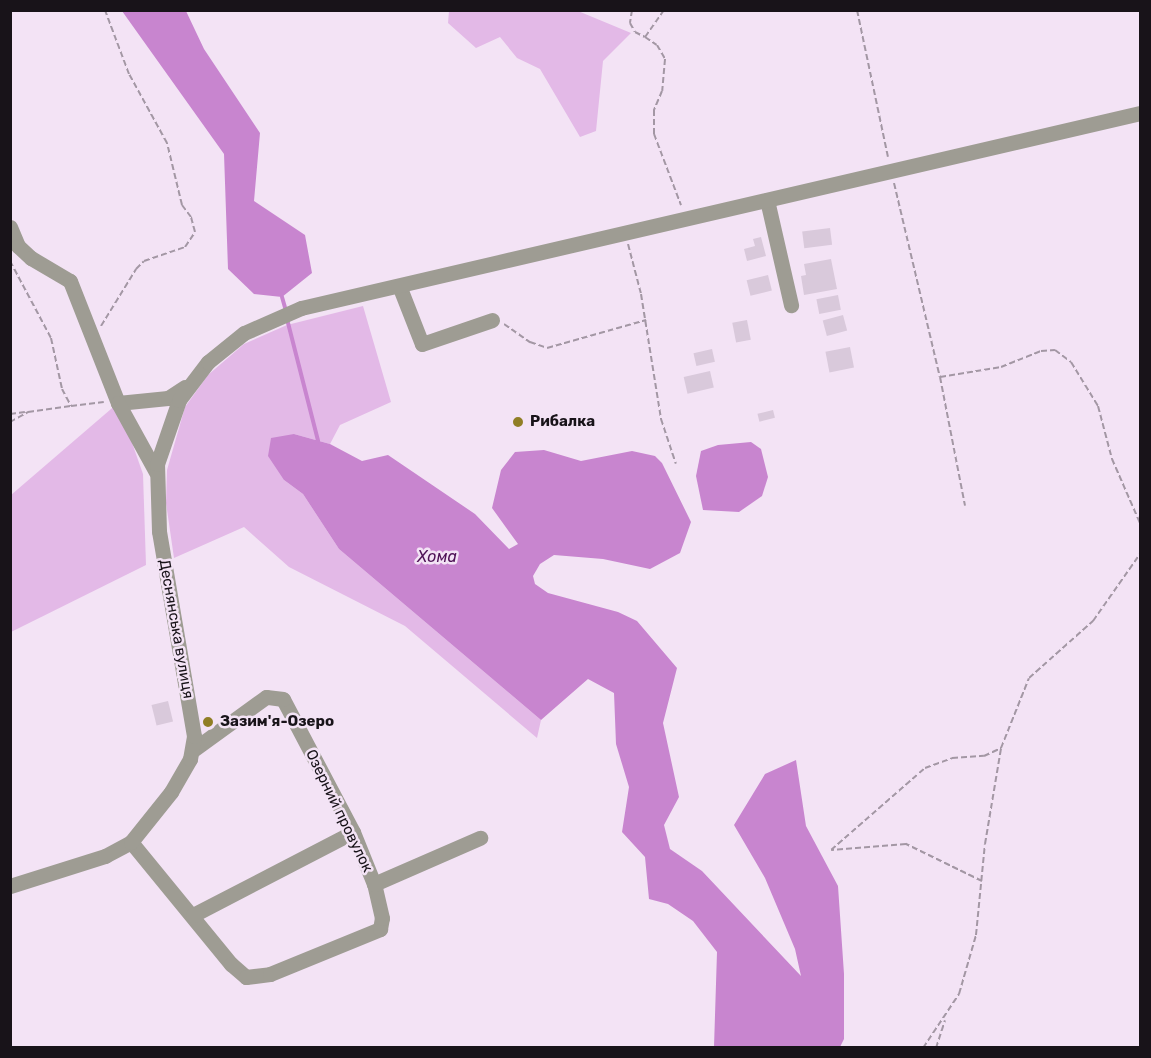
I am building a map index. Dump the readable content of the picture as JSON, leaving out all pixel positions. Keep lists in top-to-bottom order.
{
  "streets": {
    "street": ["Деснянська вулиця", "Озерний провулок"]
  },
  "crossings": [
    ["Деснянська вулиця", "Озерний провулок"]
  ],
  "water": ["Хома"],
  "places": ["Рибалка", "Зазим'я-Озеро"]
}
